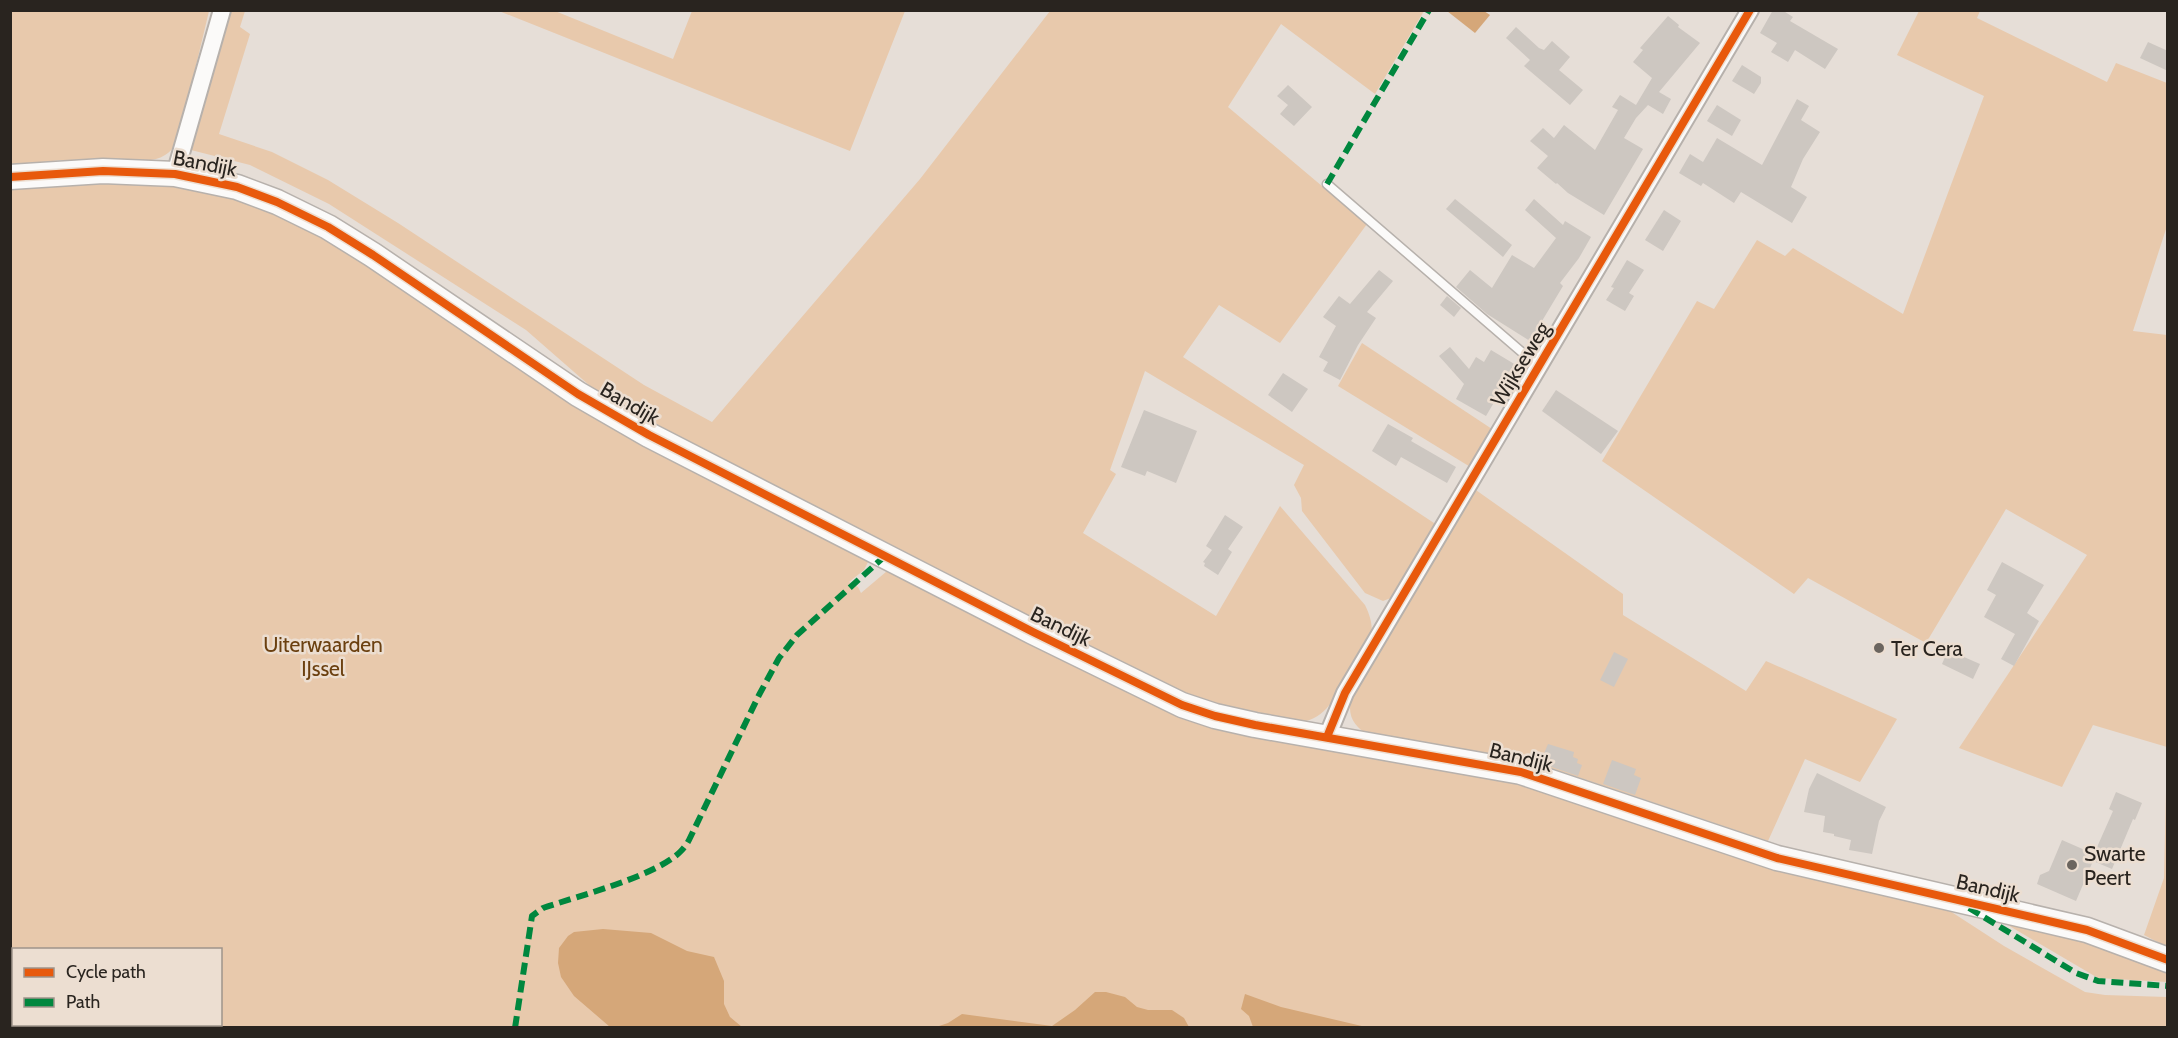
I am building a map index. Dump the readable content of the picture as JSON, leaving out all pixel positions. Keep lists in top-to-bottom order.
{
  "streets": {
    "street": ["Bandijk", "Wijkseweg"]
  },
  "crossings": [
    ["Bandijk", "Wijkseweg"]
  ],
  "parks": ["Uiterwaarden IJssel"],
  "places": ["Ter Cera", "Swarte Peert"],
  "legend": ["Cycle path", "Path"]
}
